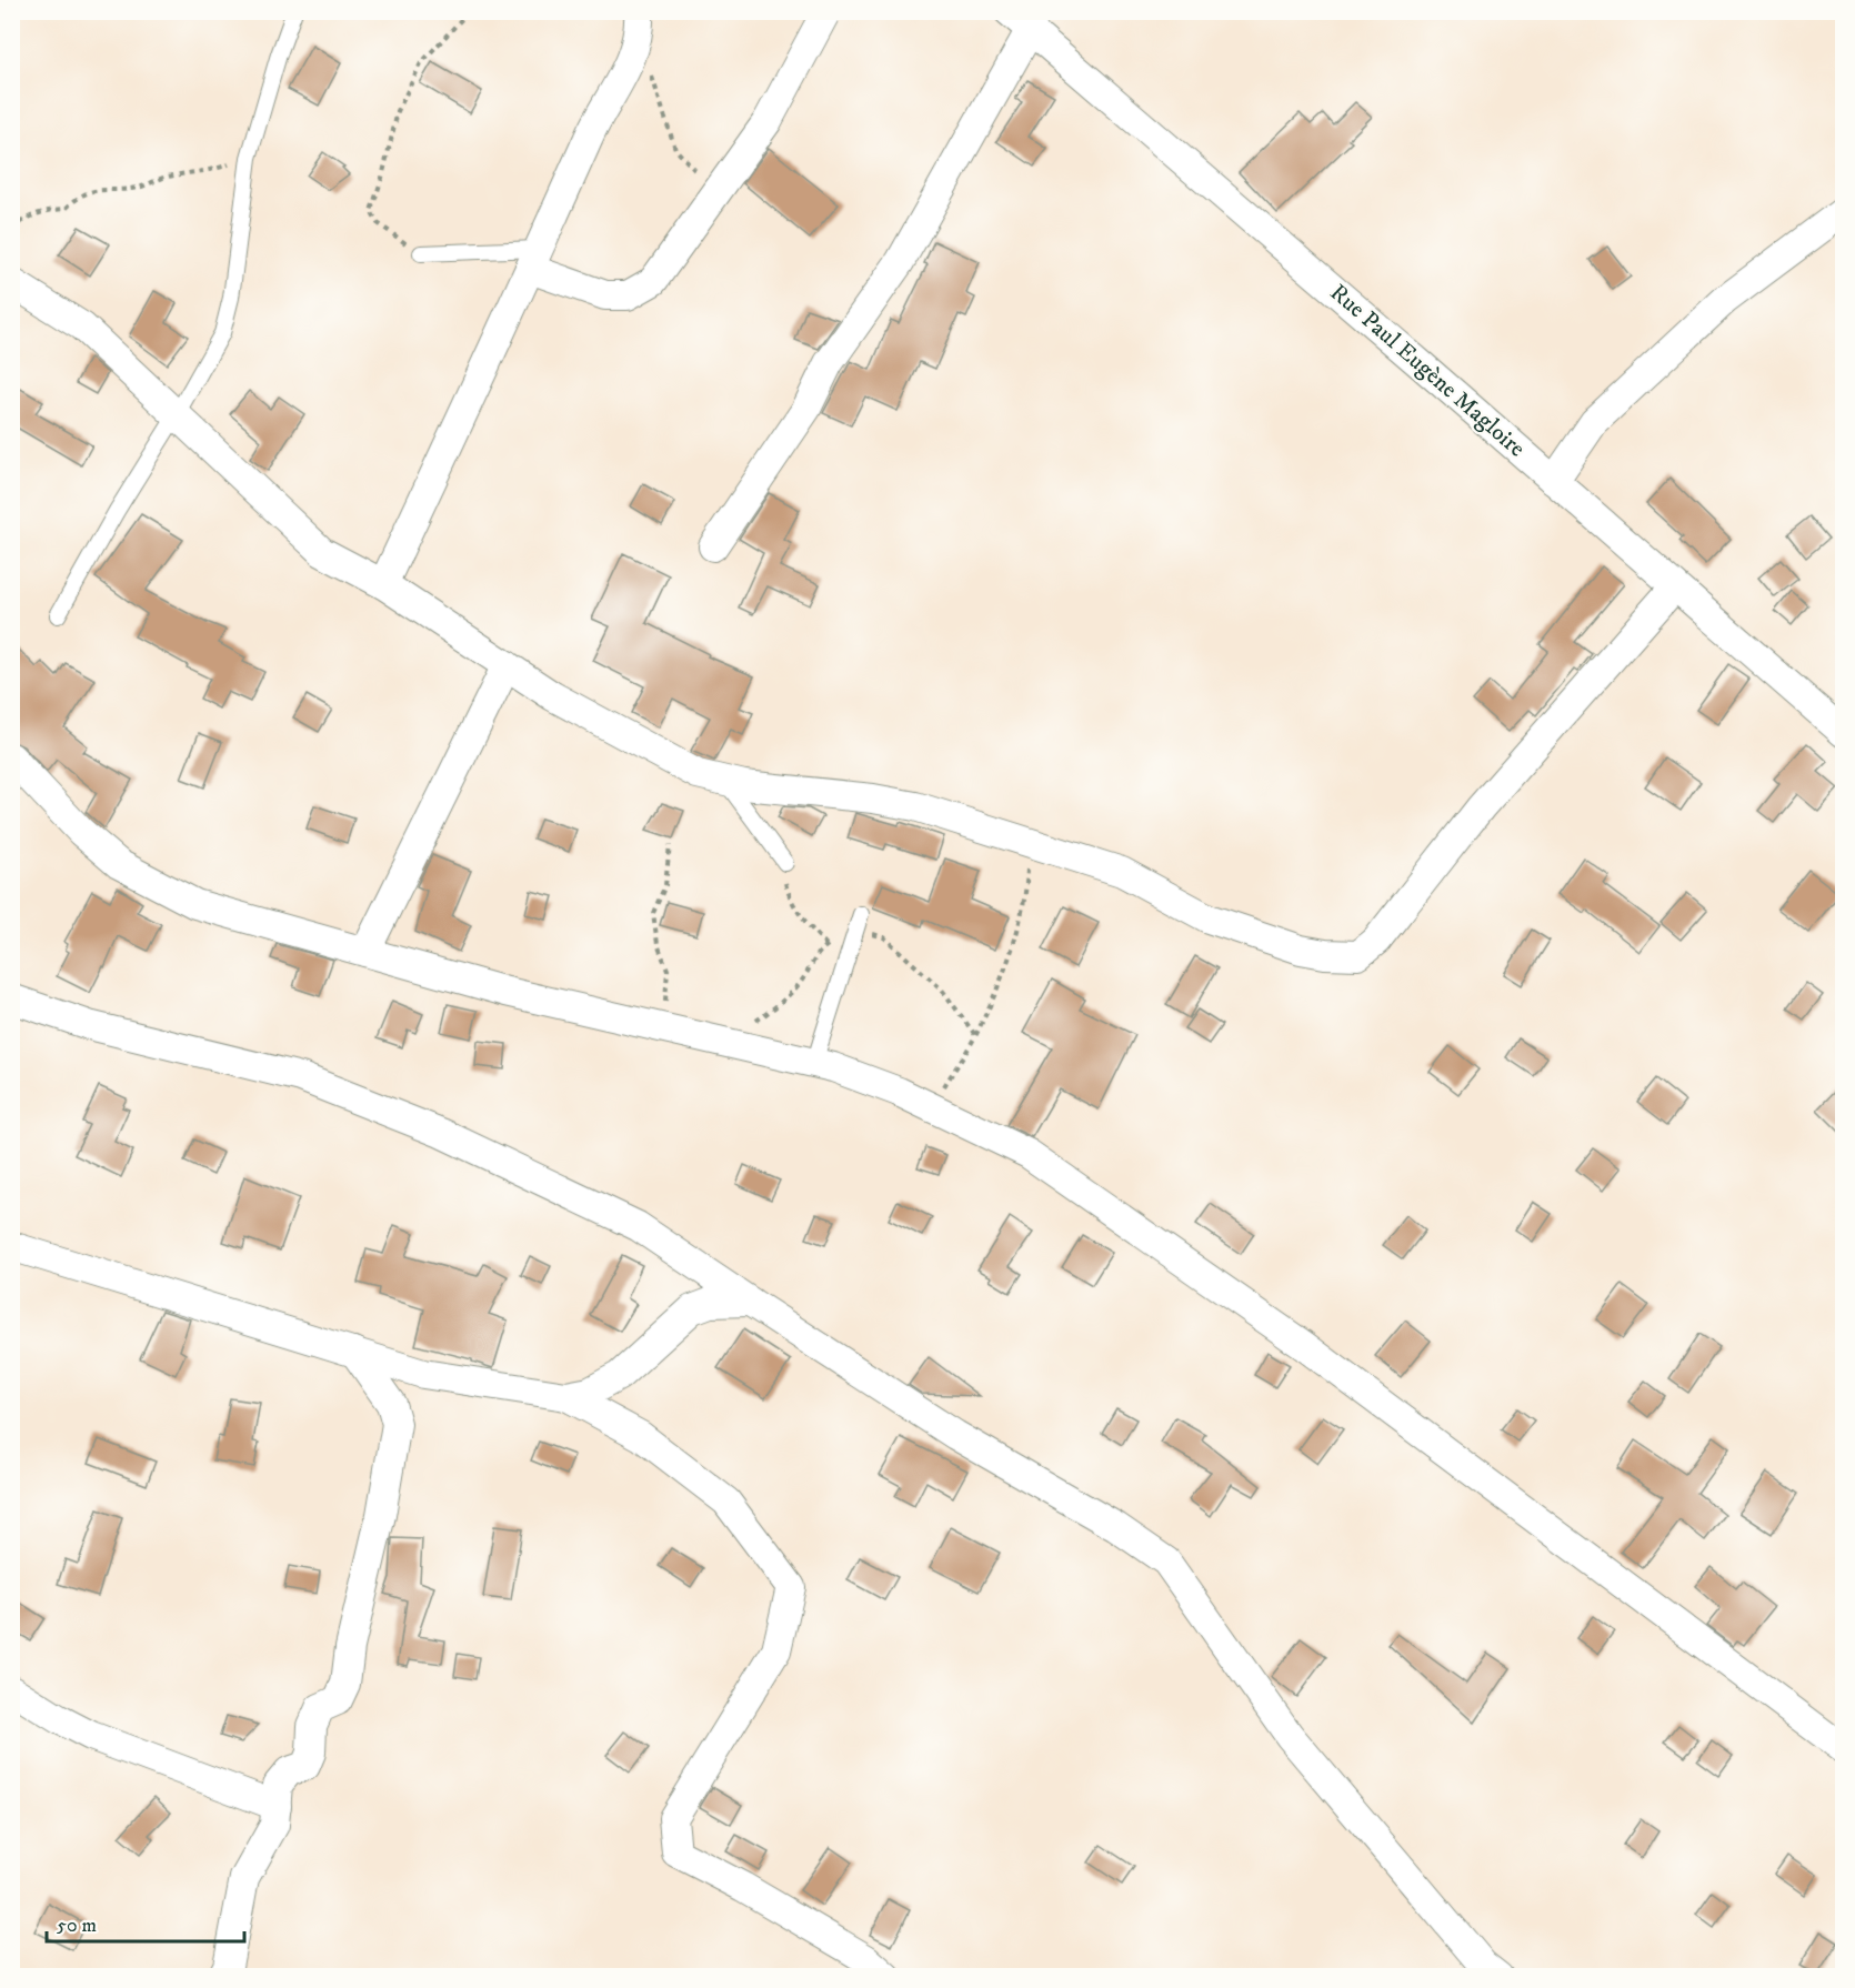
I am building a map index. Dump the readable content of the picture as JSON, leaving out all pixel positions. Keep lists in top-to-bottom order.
{
  "streets": {
    "street": ["Rue Paul Eugène Magloire"]
  },
  "scale_bar": "50 m"
}
